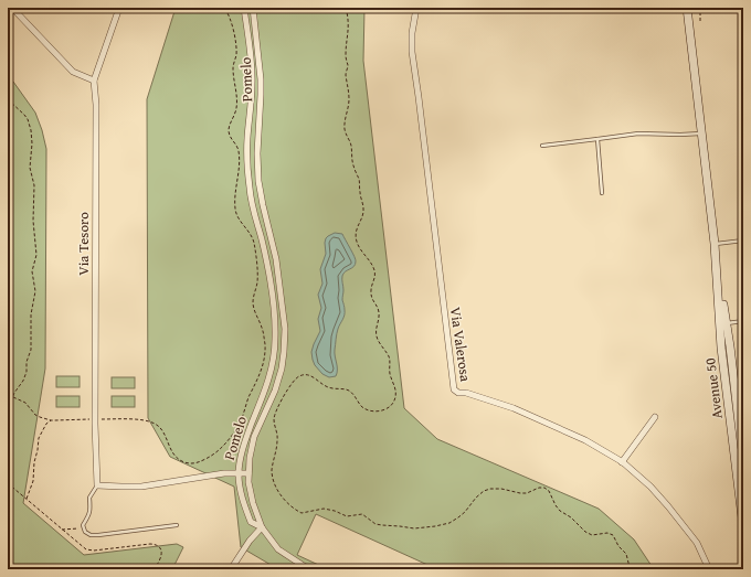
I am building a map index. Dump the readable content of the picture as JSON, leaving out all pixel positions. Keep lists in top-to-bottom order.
{
  "streets": {
    "main road": ["Avenue 50"],
    "street": ["Pomelo", "Via Tesoro", "Via Valerosa"]
  }
}
